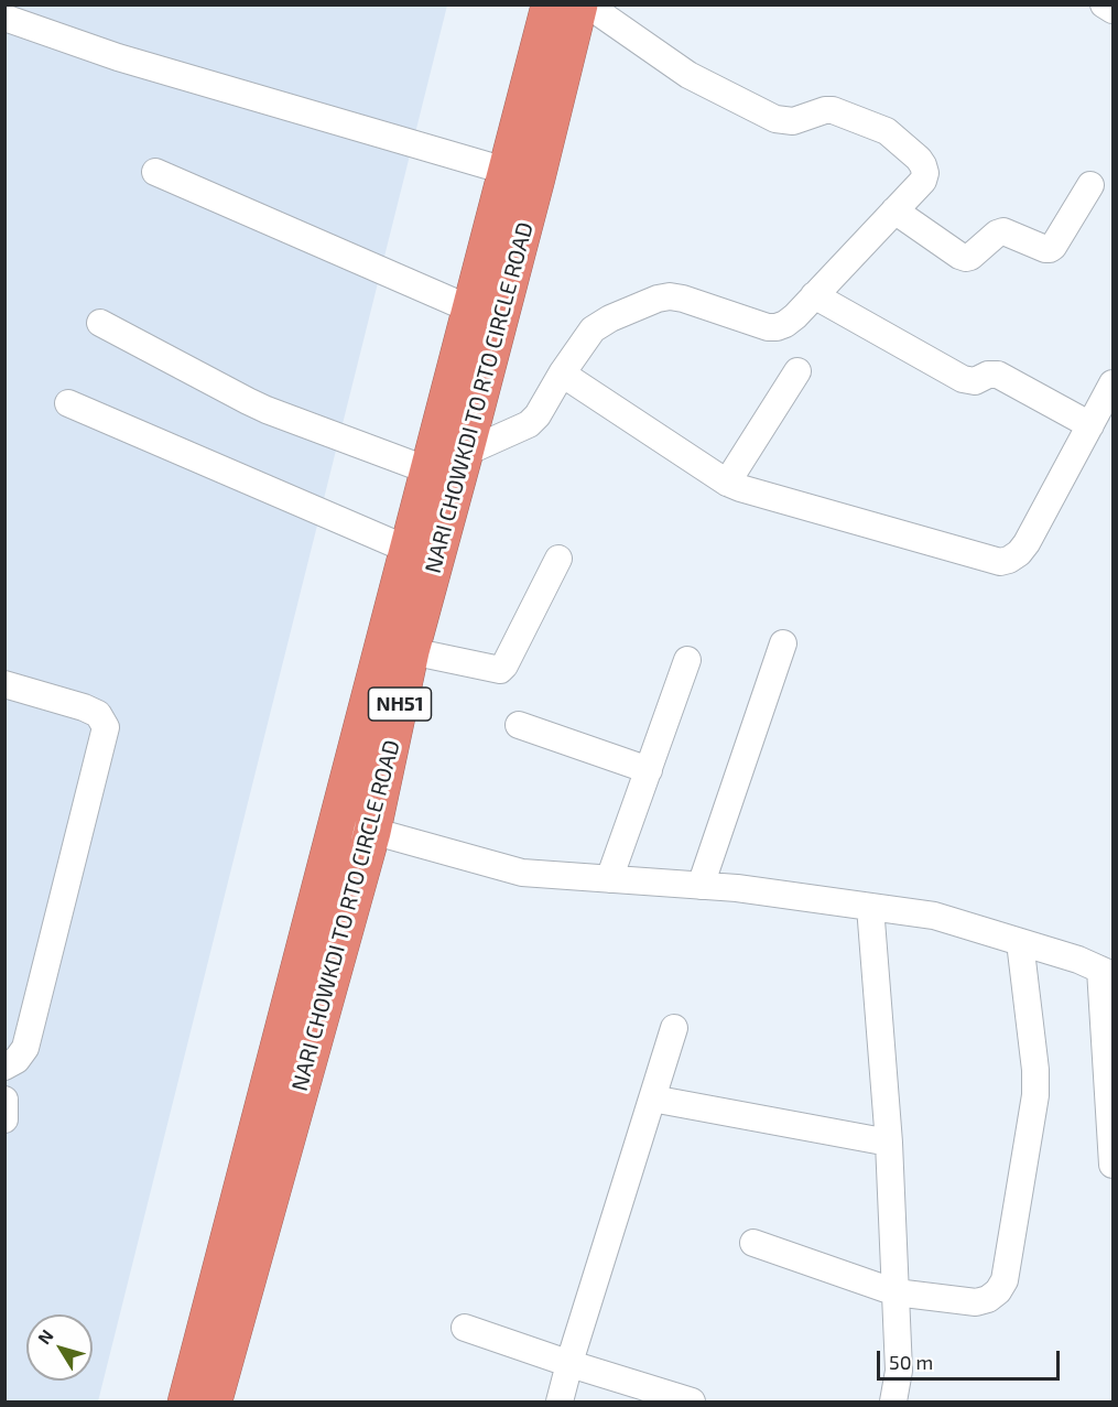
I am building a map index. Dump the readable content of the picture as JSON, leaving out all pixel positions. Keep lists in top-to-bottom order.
{
  "streets": {
    "highway": ["NARI CHOWKDI TO RTO CIRCLE ROAD", "NH51"]
  },
  "crossings": [
    ["NARI CHOWKDI TO RTO CIRCLE ROAD", "NH51"]
  ],
  "scale_bar": "50 m",
  "north": "top left"
}
